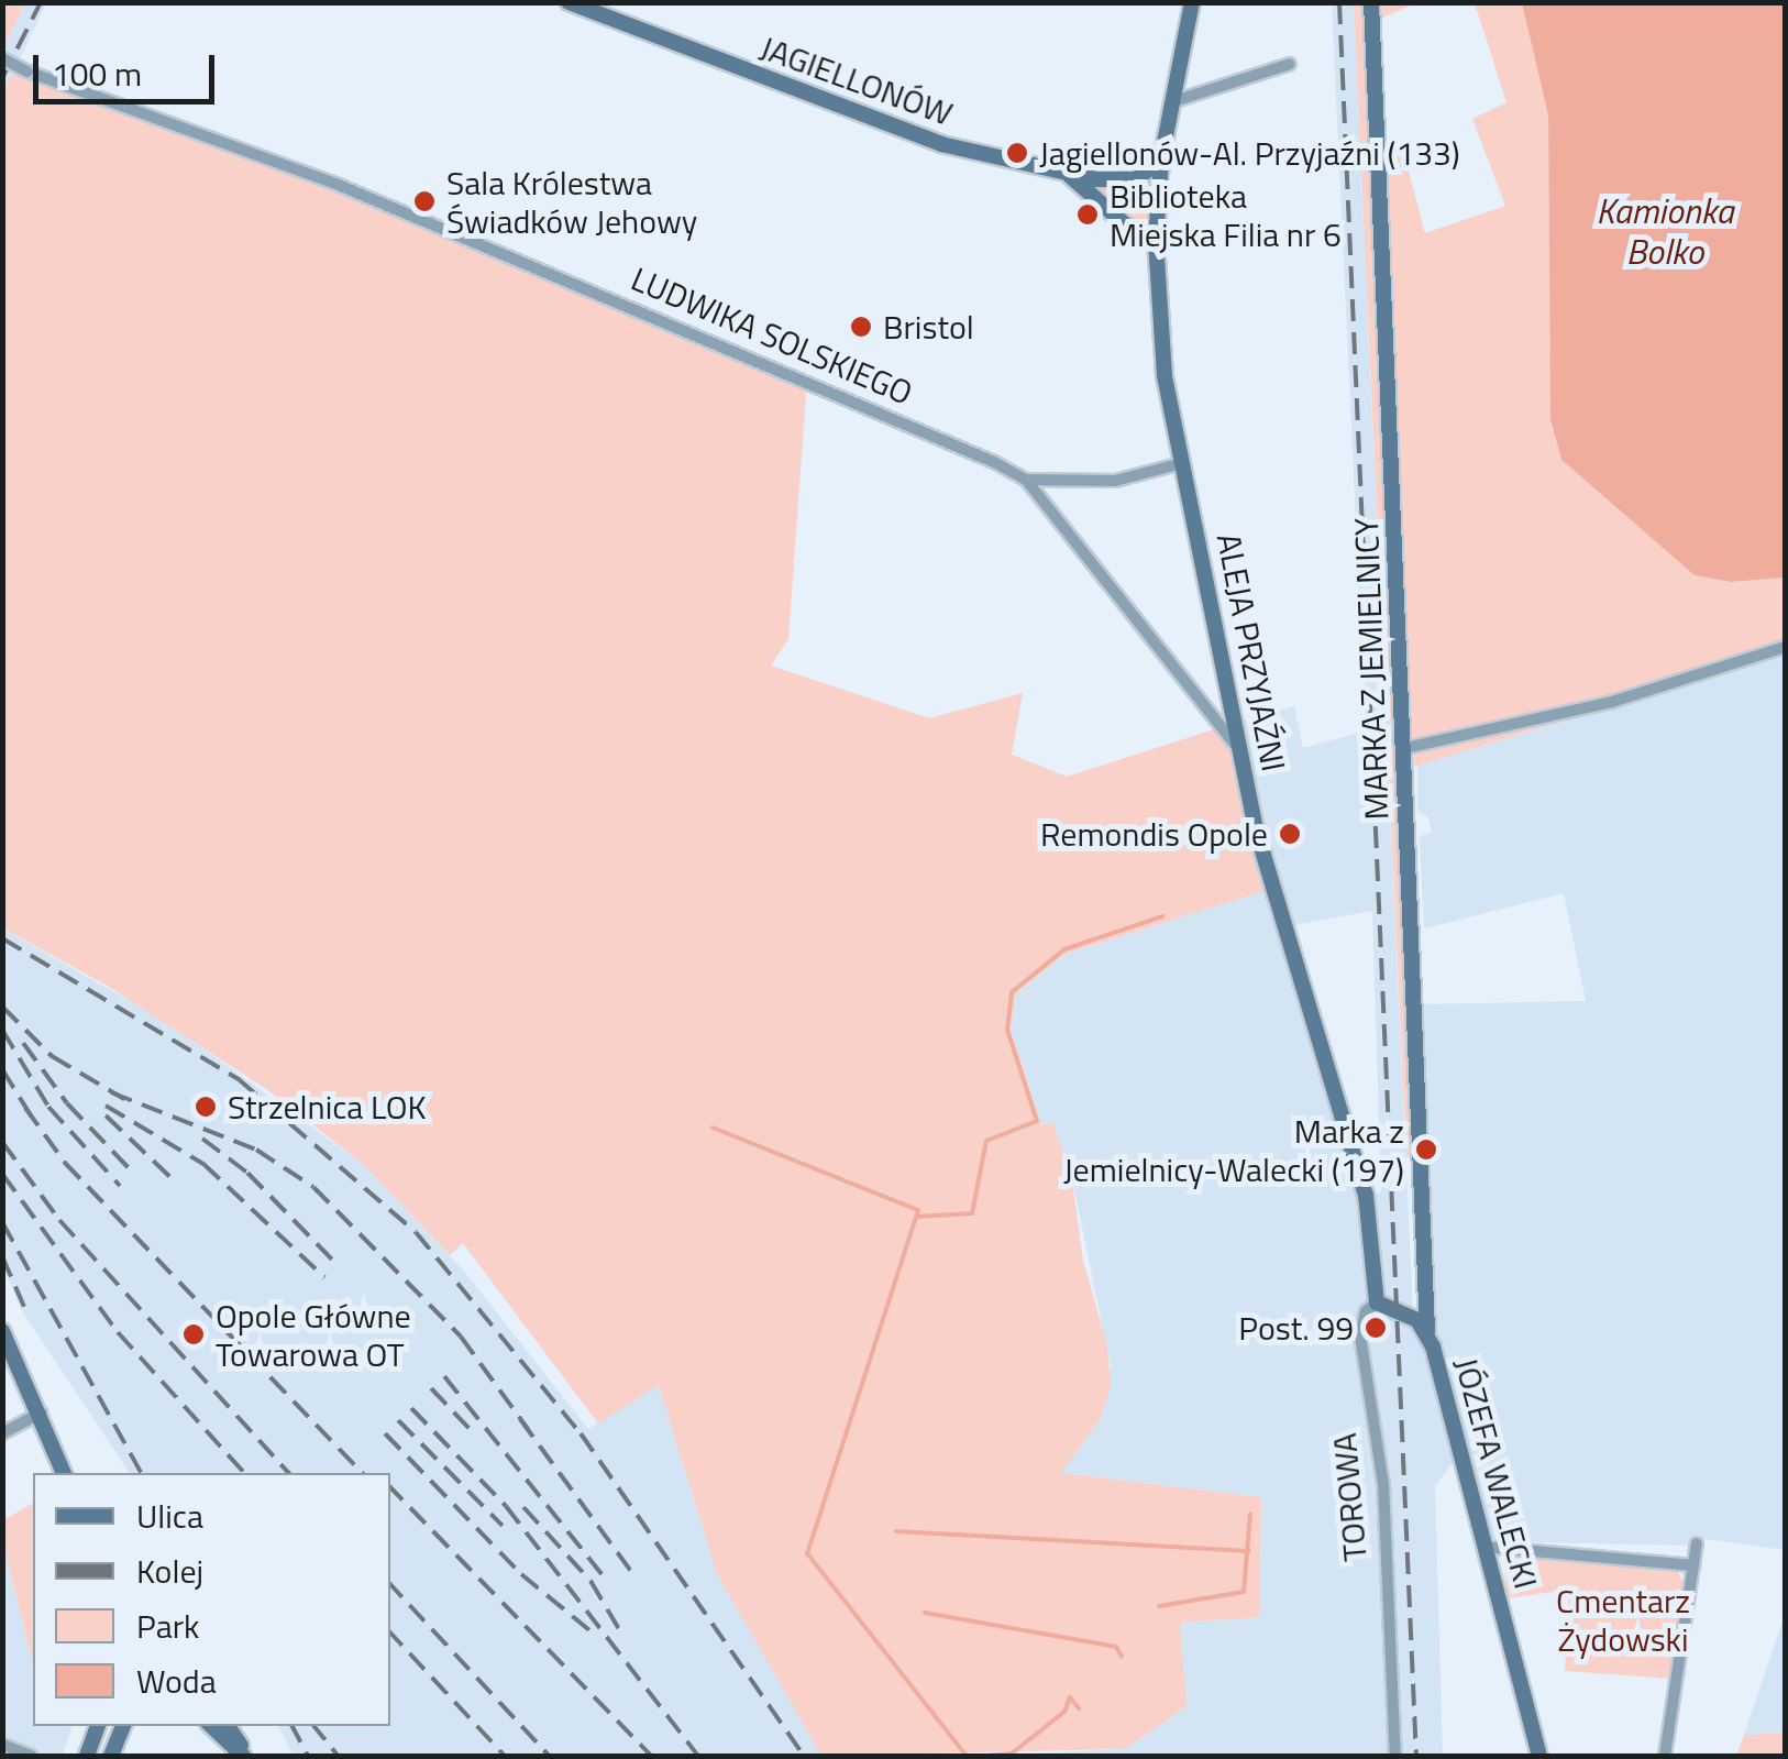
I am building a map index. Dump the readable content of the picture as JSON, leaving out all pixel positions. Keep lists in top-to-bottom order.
{
  "streets": {
    "street": [
      "JAGIELLONÓW",
      "LUDWIKA SOLSKIEGO",
      "ALEJA PRZYJAŹNI",
      "MARKA Z JEMIELNICY",
      "JÓZEFA WALECKI",
      "TOROWA"
    ]
  },
  "crossings": [
    ["JAGIELLONÓW", "ALEJA PRZYJAŹNI"],
    ["LUDWIKA SOLSKIEGO", "ALEJA PRZYJAŹNI"],
    ["ALEJA PRZYJAŹNI", "TOROWA"],
    ["MARKA Z JEMIELNICY", "JÓZEFA WALECKI"]
  ],
  "water": ["Kamionka Bolko"],
  "parks": ["Cmentarz Żydowski"],
  "places": [
    "Jagiellonów-Al. Przyjaźni (133)",
    "Sala Królestwa Świadków Jehowy",
    "Biblioteka Miejska Filia nr 6",
    "Bristol",
    "Remondis Opole",
    "Strzelnica LOK",
    "Marka z Jemielnicy-Walecki (197)",
    "Post. 99",
    "Opole Główne Towarowa OT"
  ],
  "legend": [
    "Ulica",
    "Kolej",
    "Park",
    "Woda"
  ],
  "scale_bar": "100 m"
}
